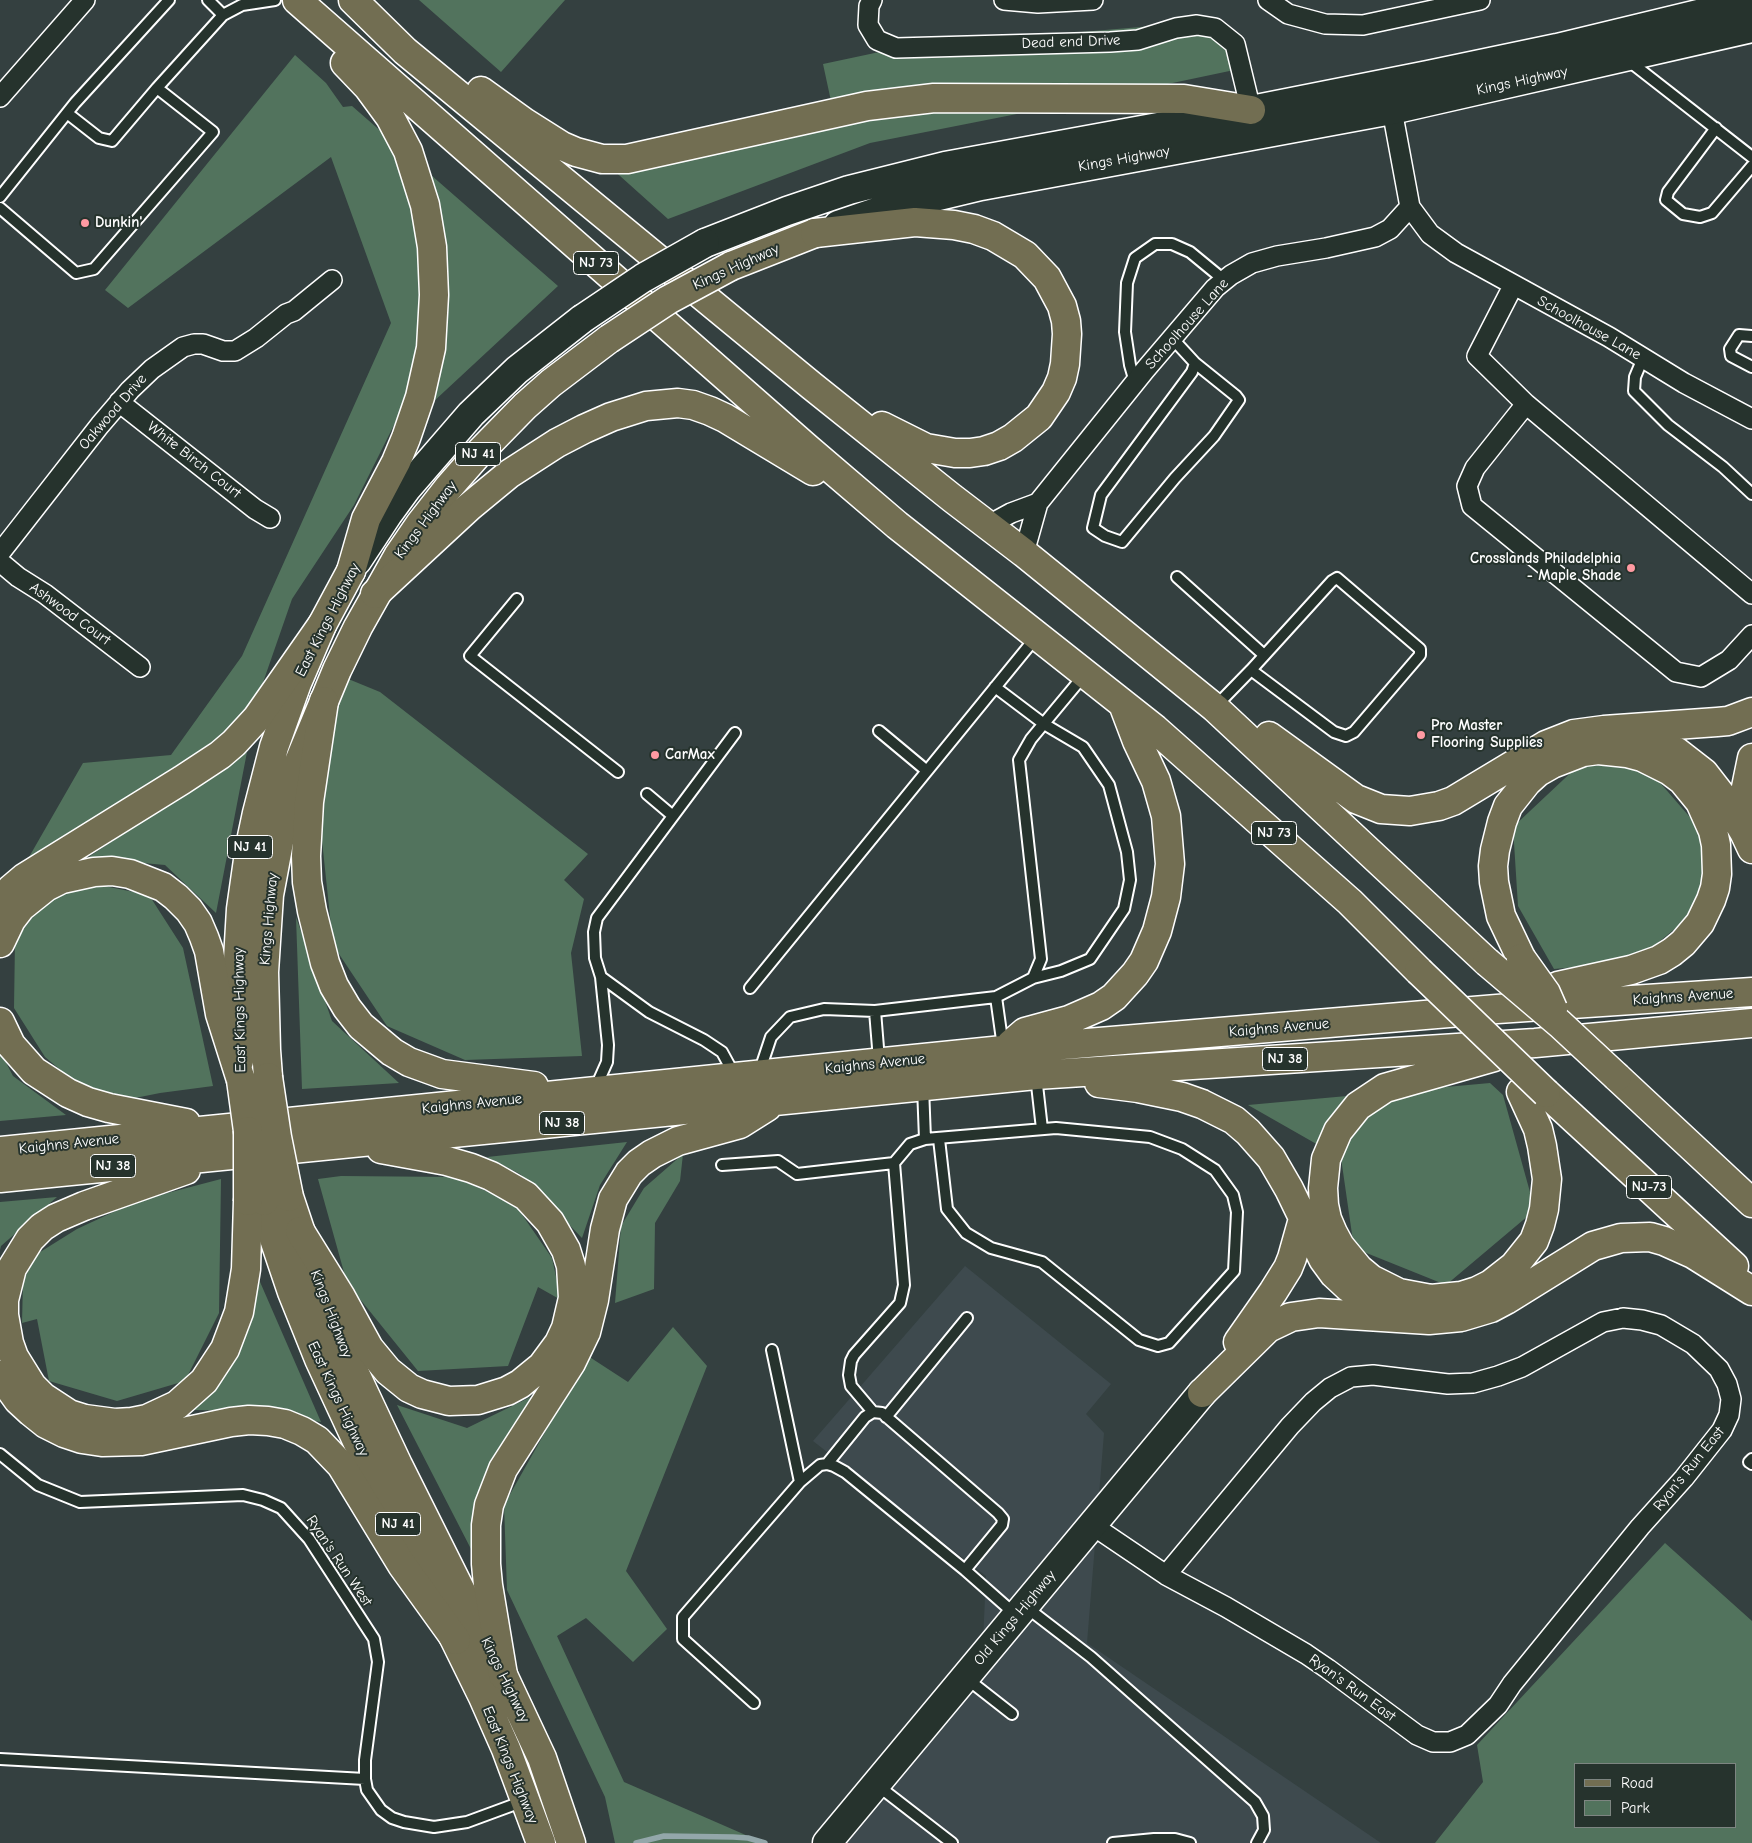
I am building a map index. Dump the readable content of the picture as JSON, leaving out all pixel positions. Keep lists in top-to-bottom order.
{
  "streets": {
    "main road": [
      "Kings Highway",
      "NJ 73",
      "NJ 41",
      "East Kings Highway",
      "Kaighns Avenue",
      "NJ 38",
      "NJ-73",
      "Old Kings Highway"
    ],
    "street": [
      "Dead end Drive",
      "Schoolhouse Lane",
      "Oakwood Drive",
      "White Birch Court",
      "Ashwood Court",
      "Ryan's Run East"
    ],
    "lane": ["Ryan's Run West"]
  },
  "crossings": [
    ["Dead end Drive", "Kings Highway"],
    ["Kings Highway", "Schoolhouse Lane"],
    ["Kings Highway", "East Kings Highway"],
    ["NJ 73", "Schoolhouse Lane"],
    ["NJ 73", "NJ-73"],
    ["Oakwood Drive", "White Birch Court"],
    ["East Kings Highway", "Ryan's Run West"],
    ["Ryan's Run East", "Old Kings Highway"]
  ],
  "places": [
    "Dunkin'",
    "Crosslands Philadelphia - Maple Shade",
    "Pro Master Flooring Supplies",
    "CarMax"
  ],
  "legend": ["Road", "Park"]
}
